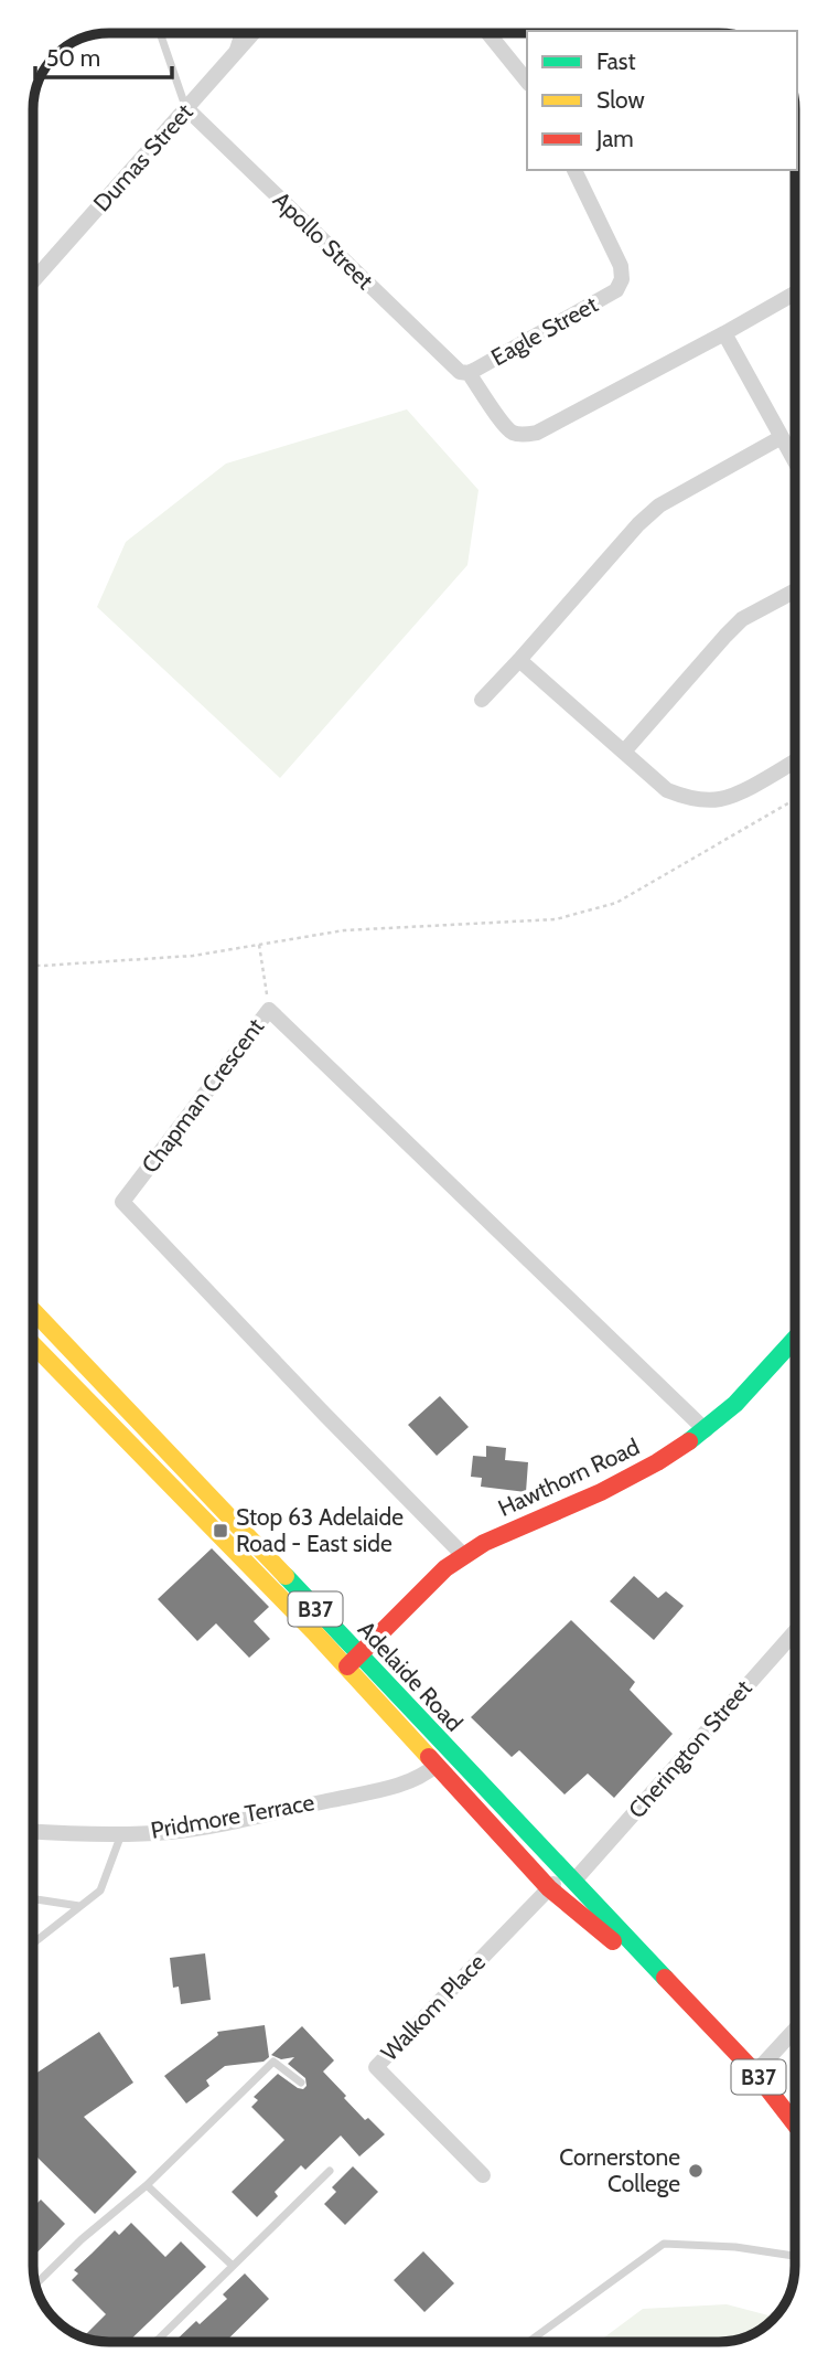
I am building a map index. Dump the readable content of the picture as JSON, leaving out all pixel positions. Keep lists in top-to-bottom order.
{
  "streets": {
    "main road": ["Hawthorn Road", "B37", "Adelaide Road"],
    "street": [
      "Dumas Street",
      "Apollo Street",
      "Eagle Street",
      "Chapman Crescent",
      "Cherington Street",
      "Pridmore Terrace",
      "Walkom Place"
    ]
  },
  "crossings": [
    ["Dumas Street", "Apollo Street"],
    ["Apollo Street", "Eagle Street"],
    ["Chapman Crescent", "Hawthorn Road"],
    ["Hawthorn Road", "Adelaide Road"],
    ["Adelaide Road", "Cherington Street"],
    ["Adelaide Road", "Pridmore Terrace"],
    ["Adelaide Road", "Walkom Place"],
    ["Cherington Street", "Walkom Place"]
  ],
  "places": {
    "transit": ["Stop 63 Adelaide Road - East side"],
    "other": ["Cornerstone College"]
  },
  "legend": ["Fast", "Slow", "Jam"],
  "scale_bar": "50 m"
}
